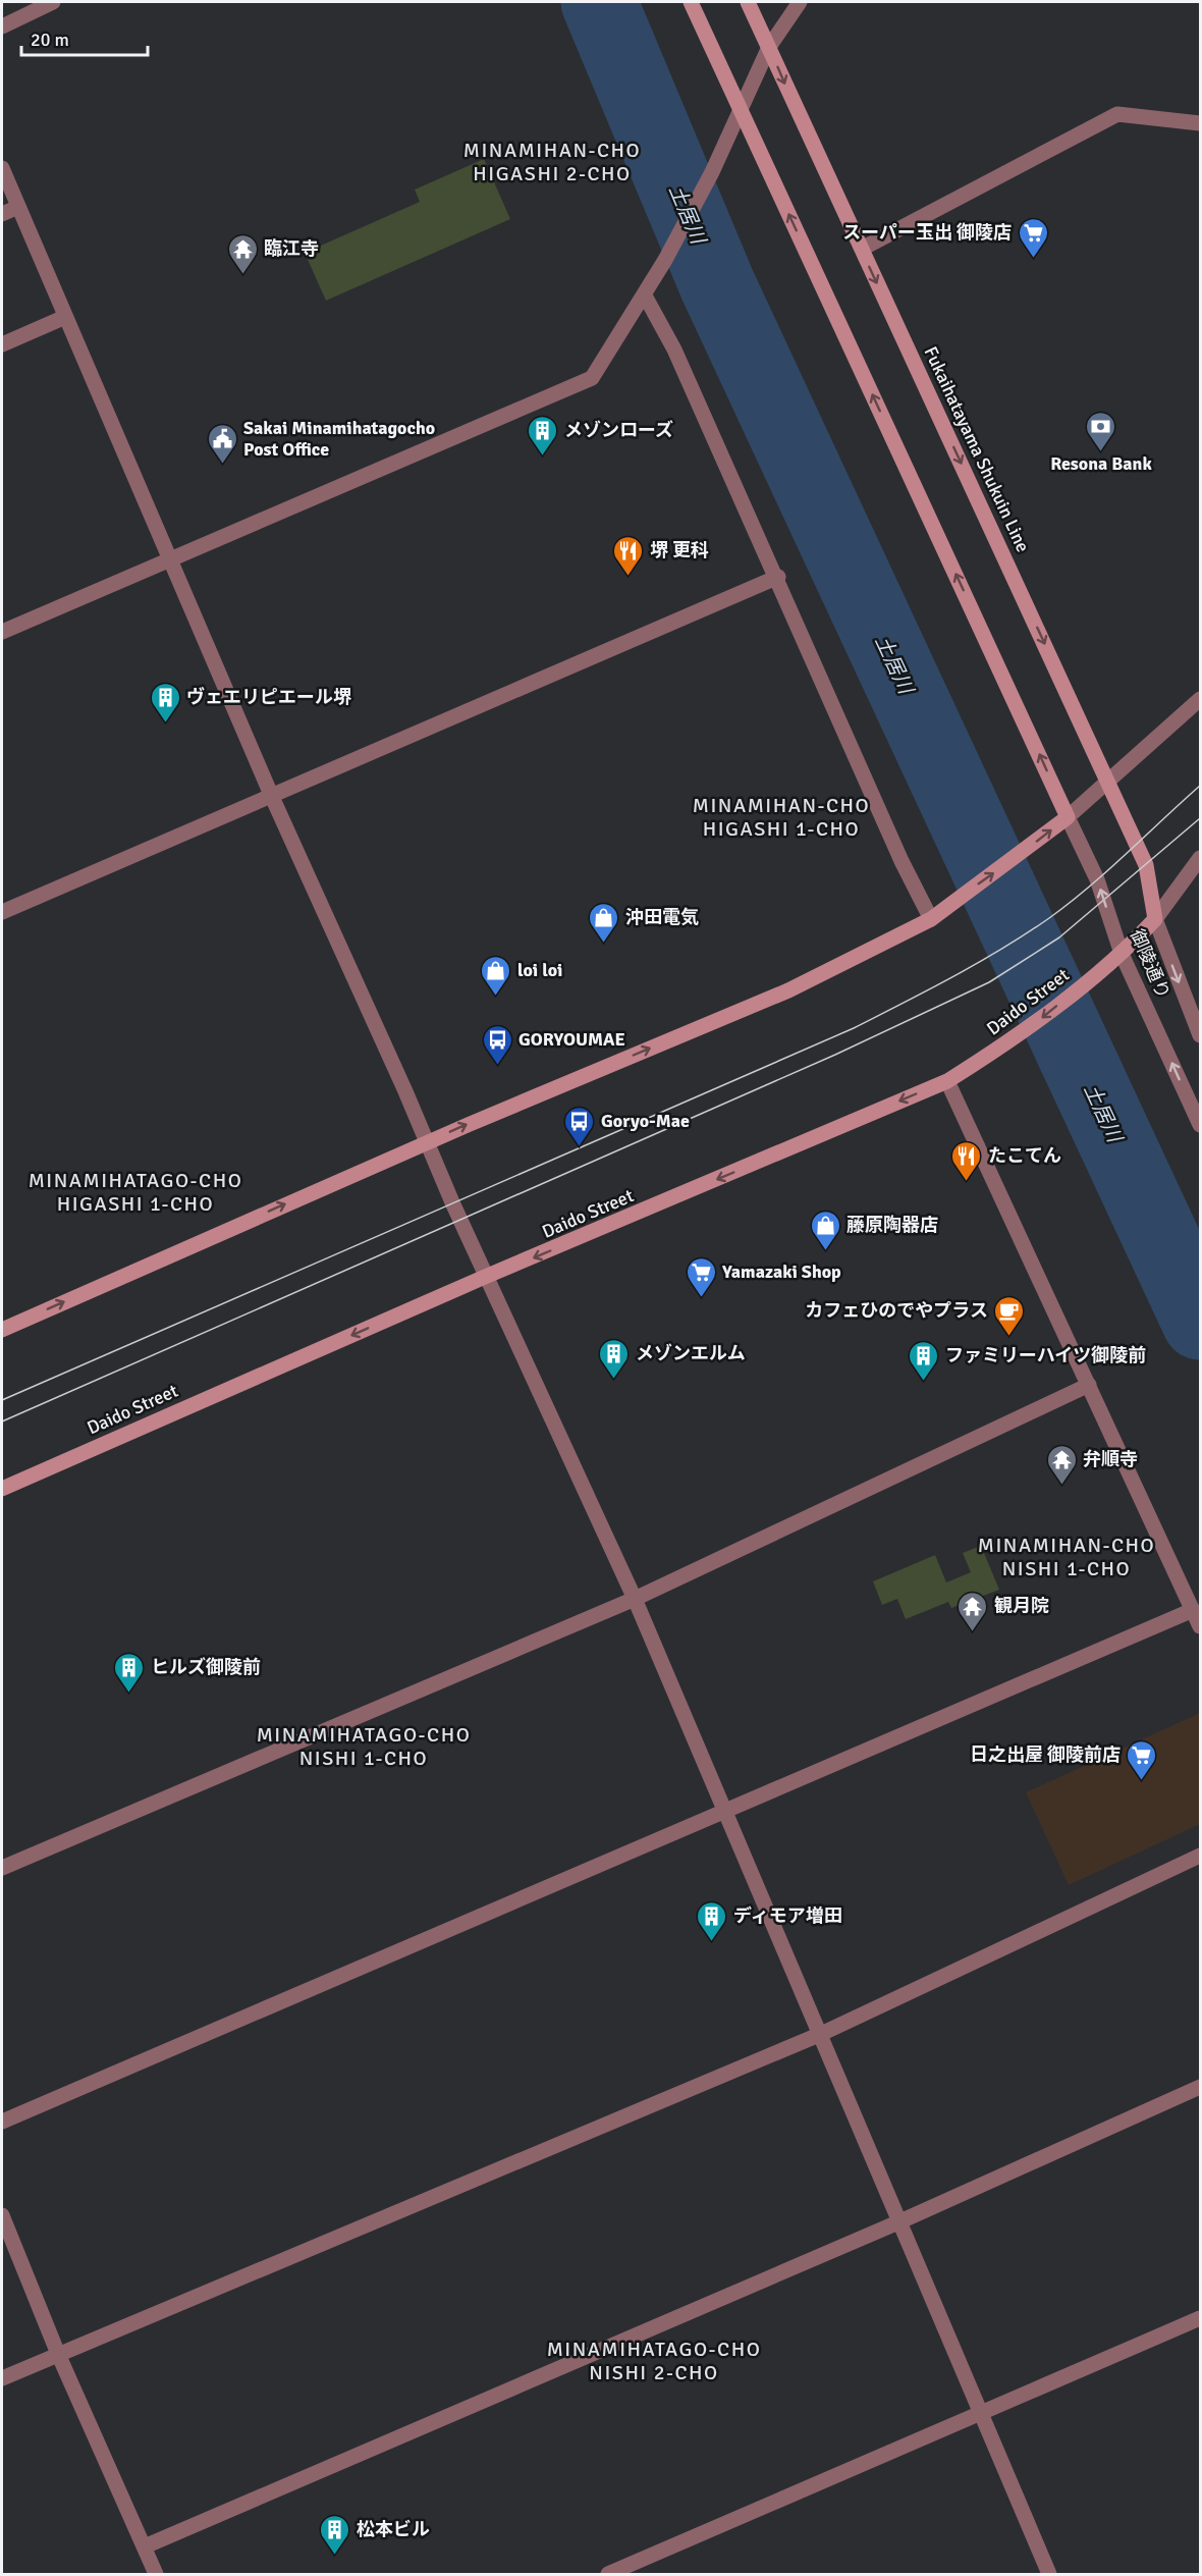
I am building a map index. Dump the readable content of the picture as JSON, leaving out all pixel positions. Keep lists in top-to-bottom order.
{
  "streets": {
    "main road": ["Fukaihatayama Shukuin Line", "Daido Street"],
    "street": ["御陵通り"]
  },
  "crossings": [
    ["Fukaihatayama Shukuin Line", "御陵通り"],
    ["Fukaihatayama Shukuin Line", "Daido Street"],
    ["御陵通り", "Daido Street"]
  ],
  "one_way": ["Daido Street"],
  "districts": [
    "MINAMIHAN-CHO HIGASHI 2-CHO",
    "MINAMIHAN-CHO HIGASHI 1-CHO",
    "MINAMIHATAGO-CHO HIGASHI 1-CHO",
    "MINAMIHAN-CHO NISHI 1-CHO",
    "MINAMIHATAGO-CHO NISHI 1-CHO",
    "MINAMIHATAGO-CHO NISHI 2-CHO"
  ],
  "water": ["土居川"],
  "places": {
    "supermarket": ["スーパー玉出 御陵店", "Yamazaki Shop", "日之出屋 御陵前店"],
    "temple": ["臨江寺", "弁順寺", "観月院"],
    "bank": ["Resona Bank"],
    "building": [
      "メゾンローズ",
      "ヴェエリピエール堺",
      "メゾンエルム",
      "ファミリーハイツ御陵前",
      "ヒルズ御陵前",
      "ディモア増田",
      "松本ビル"
    ],
    "public building": ["Sakai Minamihatagocho Post Office"],
    "restaurant": ["堺 更科", "たこてん"],
    "shop": ["沖田電気", "loi loi", "藤原陶器店"],
    "bus stop": ["GORYOUMAE", "Goryo-Mae"],
    "cafe": ["カフェひのでやプラス"]
  },
  "scale_bar": "20 m"
}
